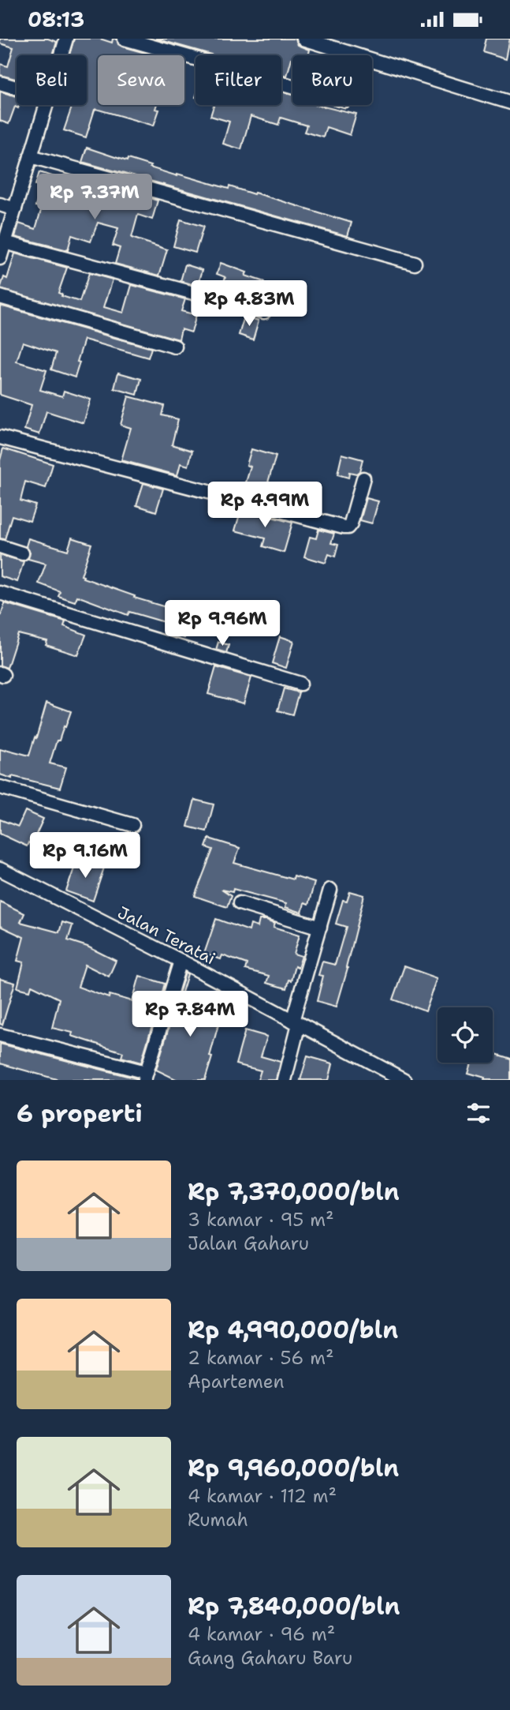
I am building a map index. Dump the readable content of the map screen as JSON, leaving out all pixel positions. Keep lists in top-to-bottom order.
{
  "streets": {
    "street": ["Jalan Teratai"]
  },
  "page": {
    "status": "08:13",
    "chip": [
      "Beli",
      "Sewa",
      "Filter",
      "Baru"
    ],
    "price": [
      "Rp 7.37M",
      "Rp 4.83M",
      "Rp 4.99M",
      "Rp 9.96M",
      "Rp 9.16M",
      "Rp 7.84M"
    ],
    "heading": "6 properti",
    "list": [
      {
        "name": "Rp 7,370,000/bln",
        "note": "3 kamar · 95 m² · Jalan Gaharu"
      },
      {
        "name": "Rp 4,990,000/bln",
        "note": "2 kamar · 56 m² · Apartemen"
      },
      {
        "name": "Rp 9,960,000/bln",
        "note": "4 kamar · 112 m² · Rumah"
      },
      {
        "name": "Rp 7,840,000/bln",
        "note": "4 kamar · 96 m² · Gang Gaharu Baru"
      }
    ]
  }
}
